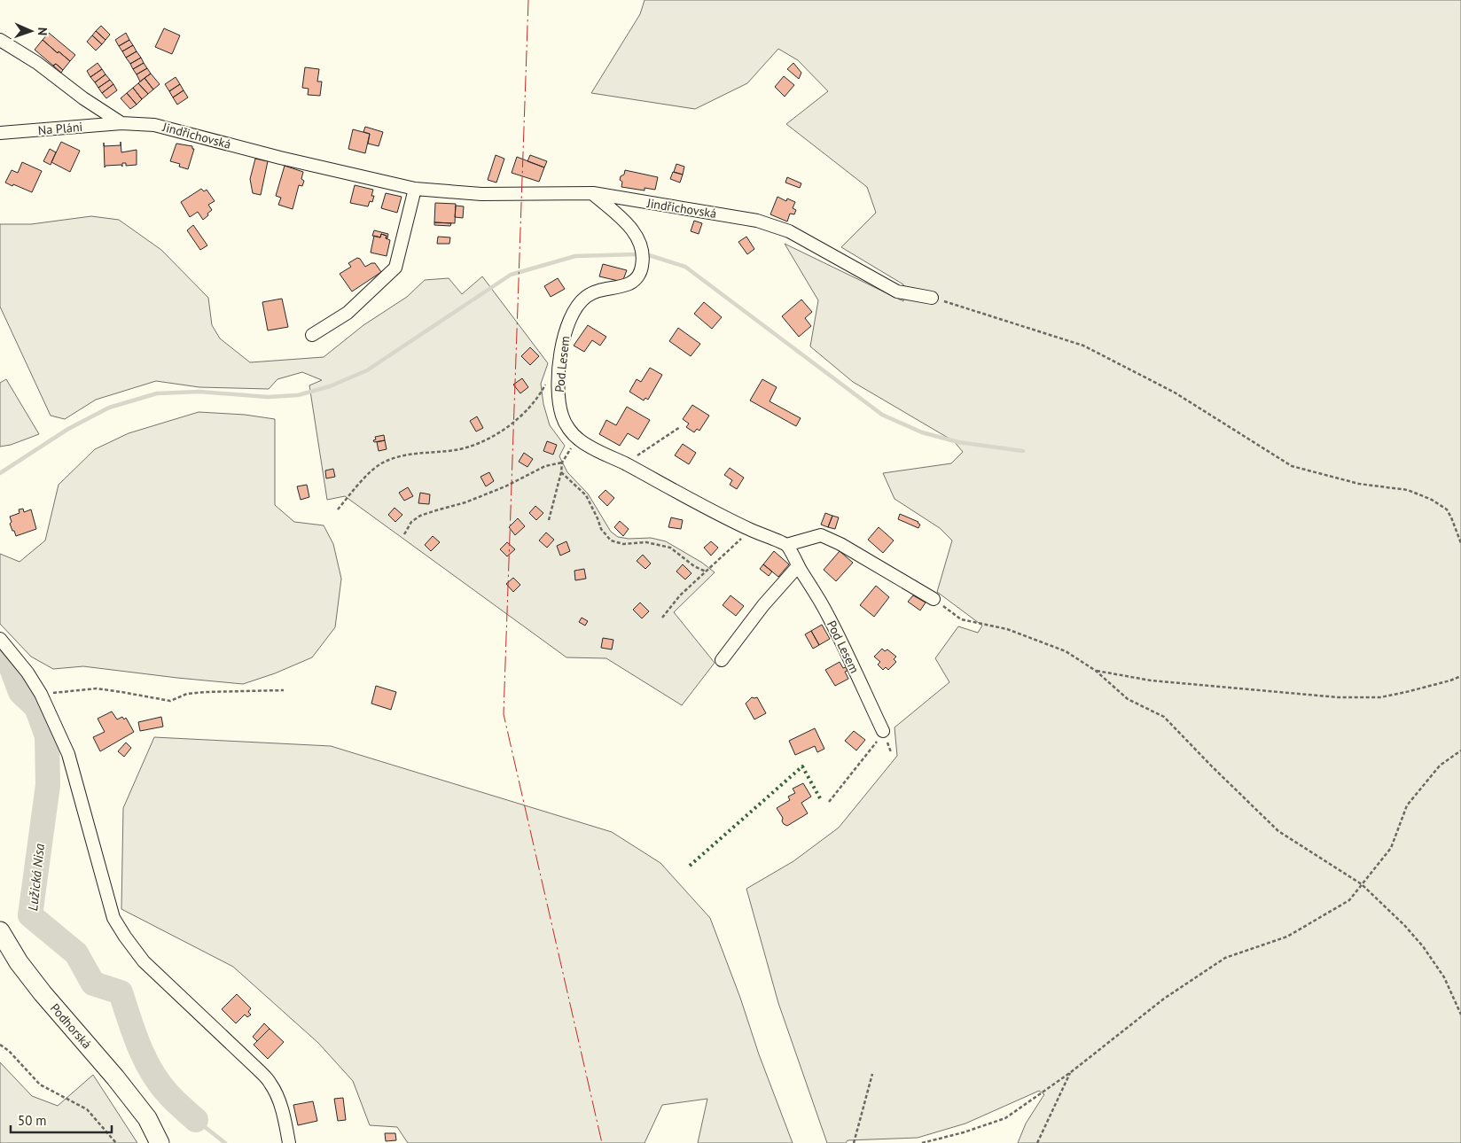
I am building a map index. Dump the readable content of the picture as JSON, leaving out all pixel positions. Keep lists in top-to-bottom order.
{
  "streets": {
    "main road": ["Podhorská"],
    "street": ["Na Pláni", "Jindřichovská", "Pod Lesem"]
  },
  "crossings": [
    ["Na Pláni", "Jindřichovská"],
    ["Jindřichovská", "Pod Lesem"]
  ],
  "water": ["Lužická Nisa"],
  "scale_bar": "50 m",
  "north": "right"
}
